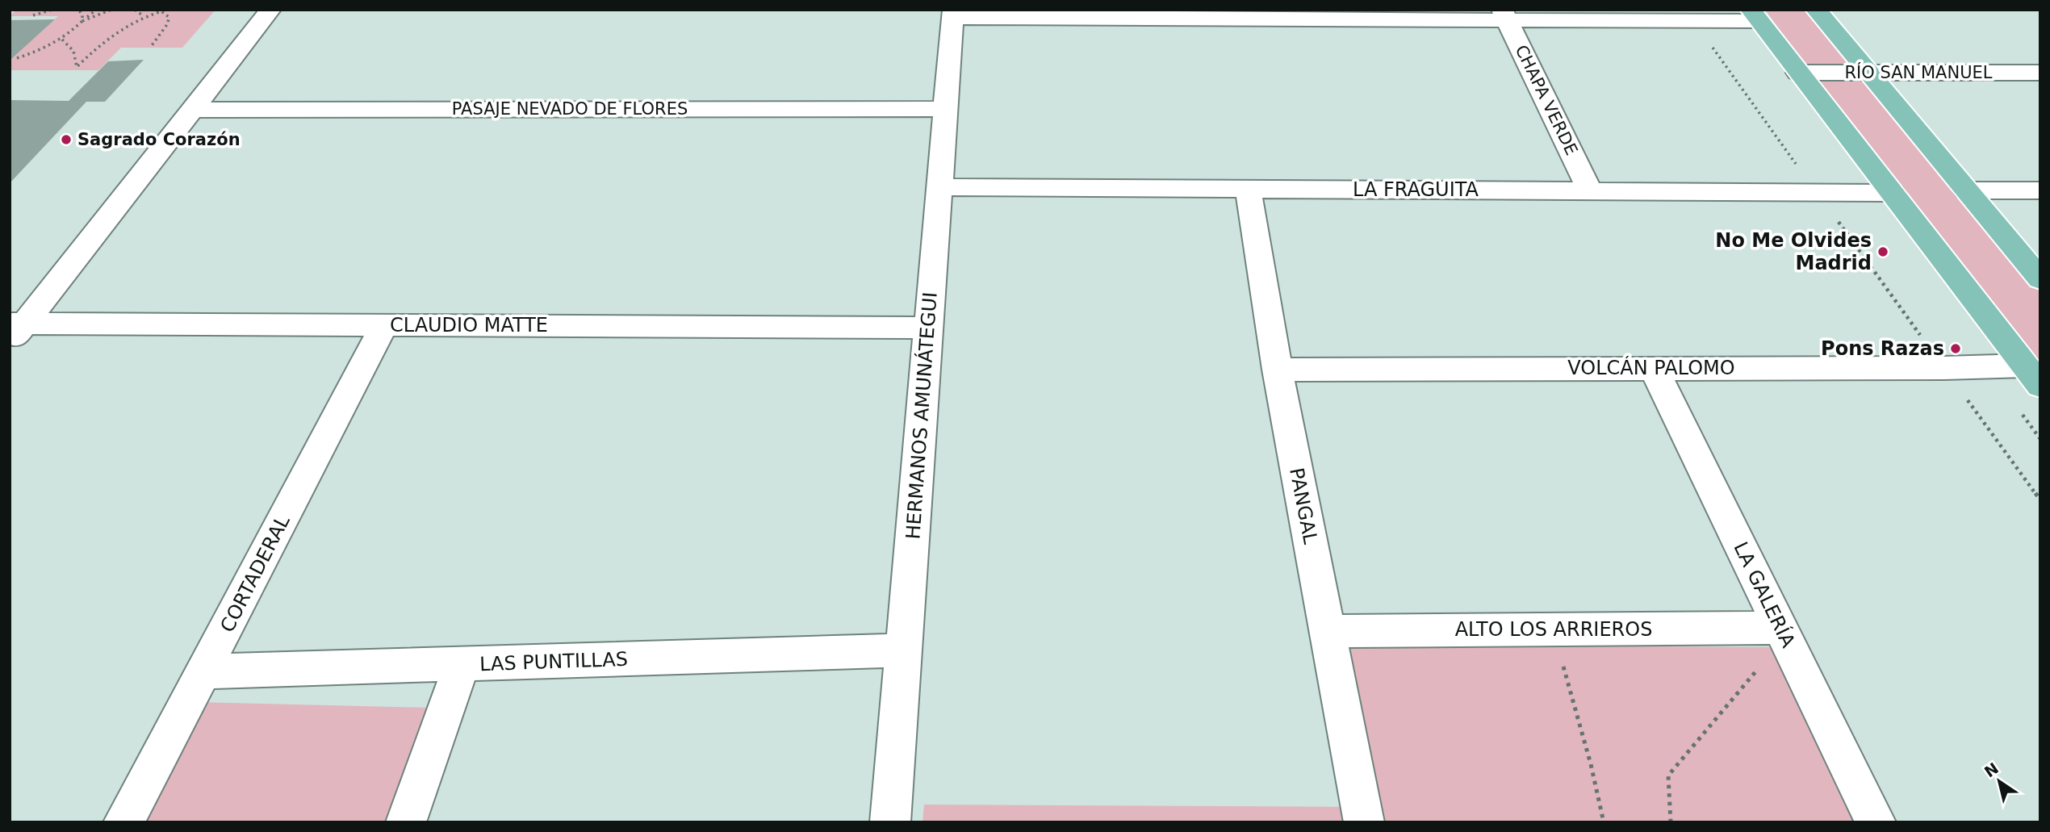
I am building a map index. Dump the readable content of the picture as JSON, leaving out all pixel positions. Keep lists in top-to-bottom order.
{
  "streets": {
    "street": [
      "RÍO SAN MANUEL",
      "CHAPA VERDE",
      "PASAJE NEVADO DE FLORES",
      "LA FRAGUITA",
      "CLAUDIO MATTE",
      "VOLCÁN PALOMO",
      "HERMANOS AMUNÁTEGUI",
      "PANGAL",
      "CORTADERAL",
      "LA GALERÍA",
      "ALTO LOS ARRIEROS",
      "LAS PUNTILLAS"
    ]
  },
  "crossings": [
    ["CHAPA VERDE", "LA FRAGUITA"],
    ["PASAJE NEVADO DE FLORES", "HERMANOS AMUNÁTEGUI"],
    ["LA FRAGUITA", "HERMANOS AMUNÁTEGUI"],
    ["LA FRAGUITA", "PANGAL"],
    ["CLAUDIO MATTE", "HERMANOS AMUNÁTEGUI"],
    ["CLAUDIO MATTE", "CORTADERAL"],
    ["VOLCÁN PALOMO", "PANGAL"],
    ["VOLCÁN PALOMO", "LA GALERÍA"],
    ["HERMANOS AMUNÁTEGUI", "LAS PUNTILLAS"],
    ["PANGAL", "ALTO LOS ARRIEROS"],
    ["CORTADERAL", "LAS PUNTILLAS"],
    ["LA GALERÍA", "ALTO LOS ARRIEROS"]
  ],
  "places": ["Sagrado Corazón", "No Me Olvides Madrid", "Pons Razas"],
  "north": "top left"
}
